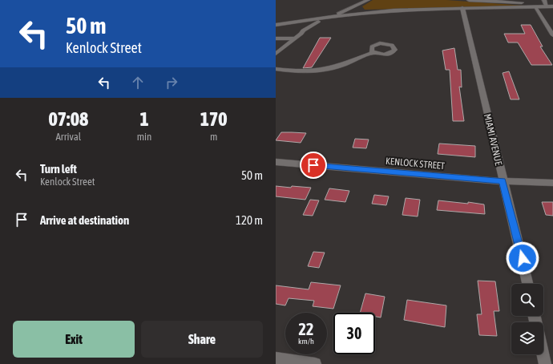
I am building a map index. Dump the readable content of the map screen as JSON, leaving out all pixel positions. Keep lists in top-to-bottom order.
{
  "streets": {
    "street": ["MIAMI AVENUE", "KENLOCK STREET"]
  },
  "crossings": [
    ["MIAMI AVENUE", "KENLOCK STREET"]
  ],
  "page": {
    "turn": ["50 m", "Kenlock Street"],
    "eta": [
      "07:08",
      "Arrival",
      "1",
      "min",
      "170",
      "m"
    ],
    "list": [
      {
        "name": "Turn left",
        "note": "Kenlock Street",
        "value": "50 m"
      },
      {
        "name": "Arrive at destination",
        "value": "120 m"
      }
    ],
    "speed": "22 km/h",
    "limit": "30",
    "buttons": ["Exit", "Share"]
  }
}
